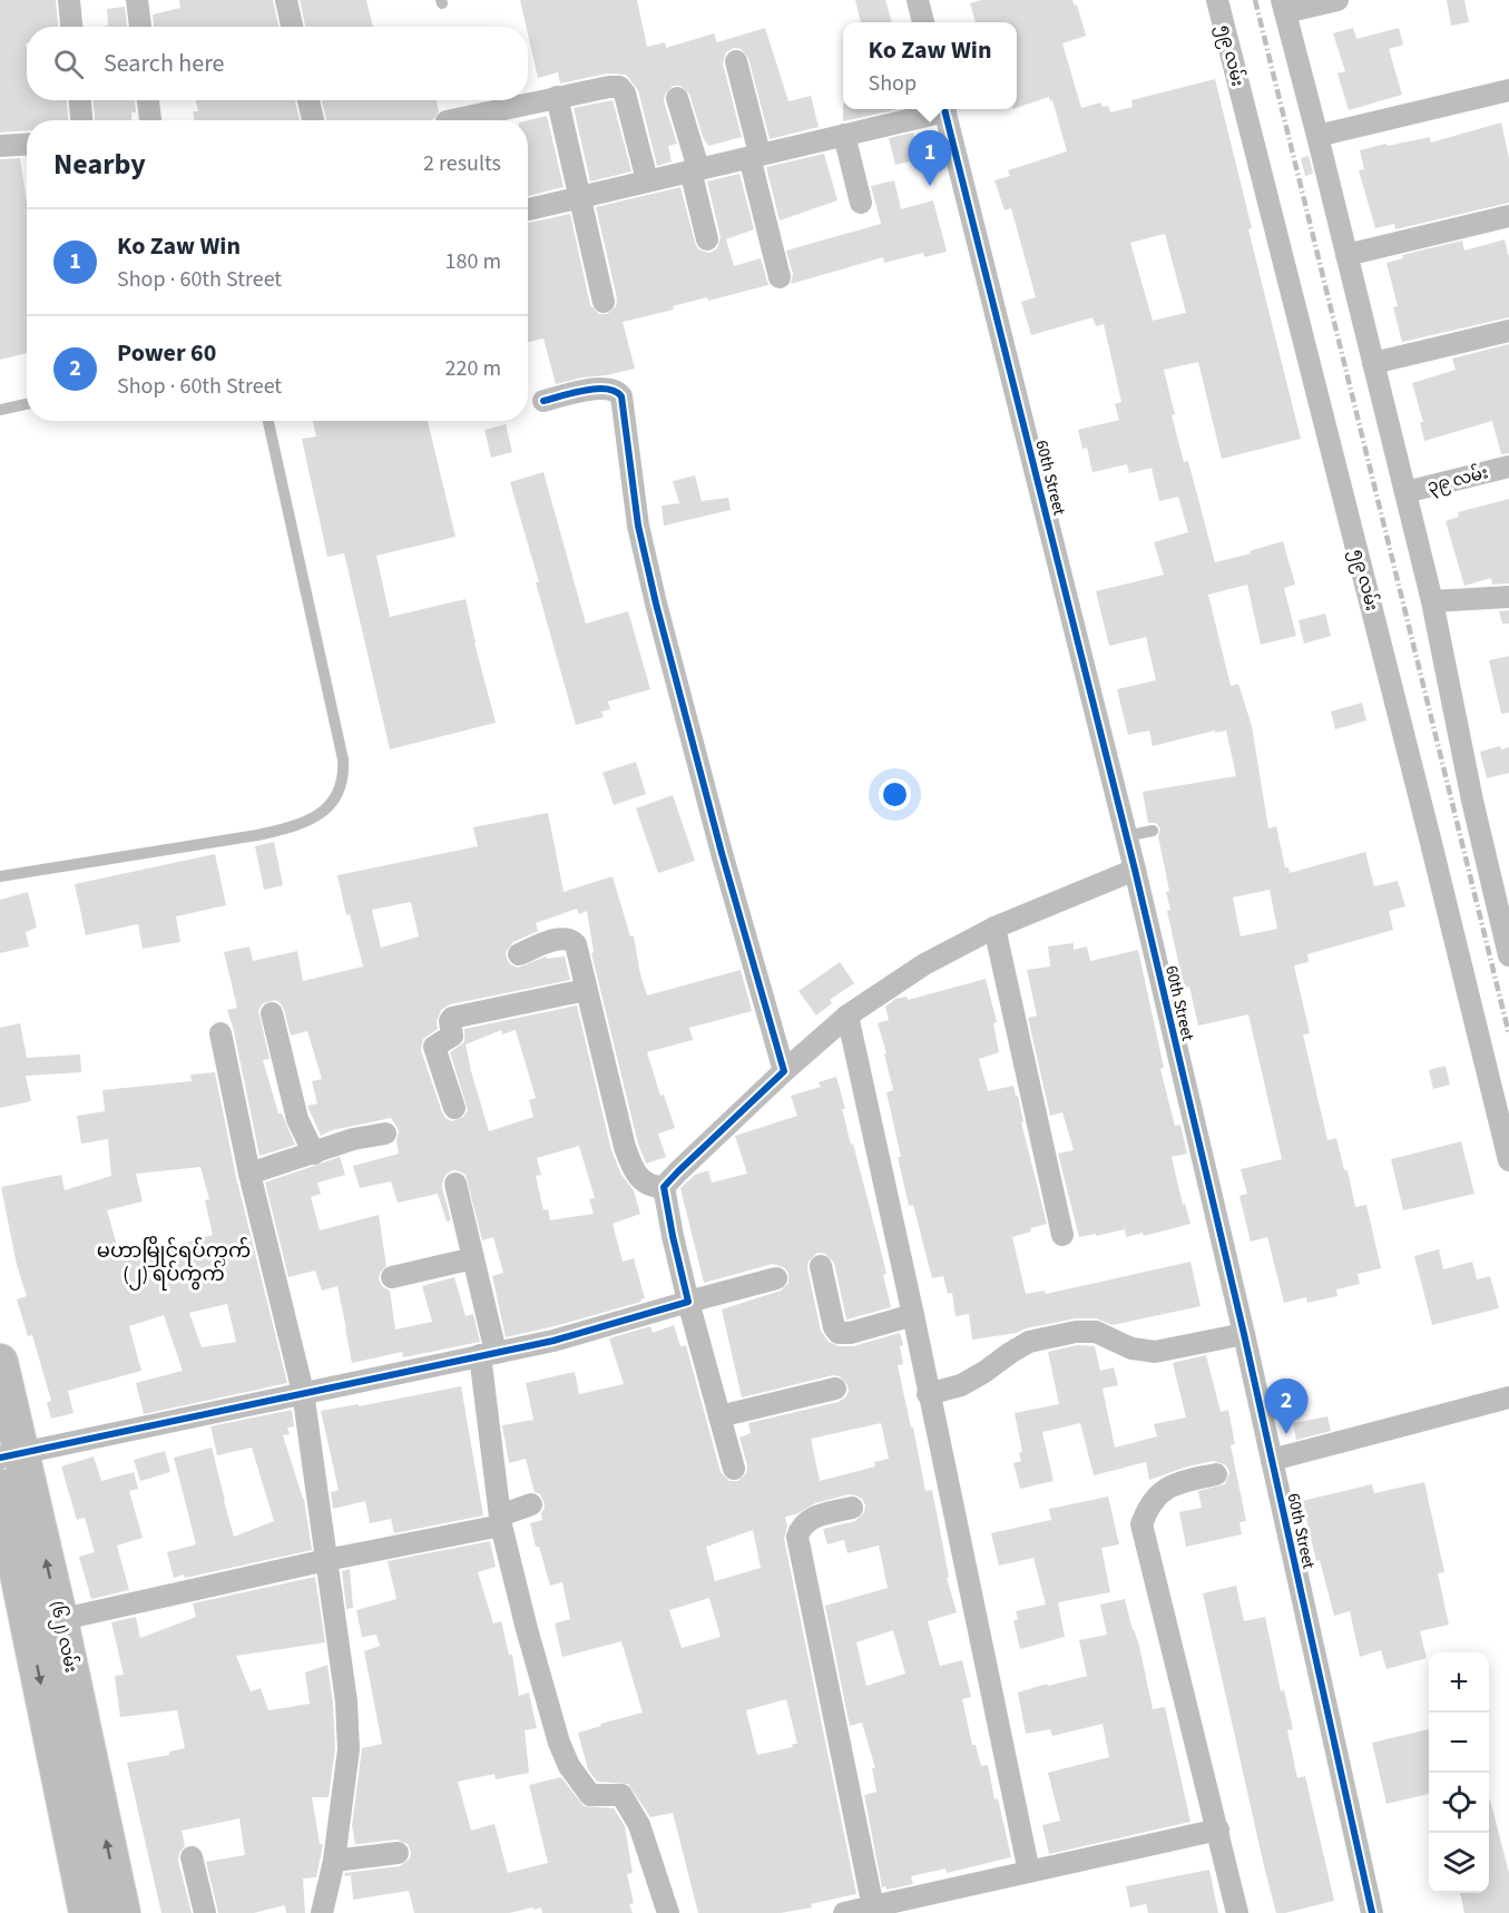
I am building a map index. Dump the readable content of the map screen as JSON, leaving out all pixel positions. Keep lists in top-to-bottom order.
{
  "streets": {
    "main road": ["(၆၂) လမ်း"],
    "street": ["၅၉ လမ်း", "60th Street", "၃၉ လမ်း"]
  },
  "districts": ["မဟာမြိုင်ရပ်ကွက် (၂) ရပ်ကွက်"],
  "page": {
    "popup": ["Ko Zaw Win", "Shop"],
    "search": "Search here",
    "heading": ["Nearby", "2 results"],
    "pins": ["1", "2"],
    "list": [
      {
        "mark": "1",
        "name": "Ko Zaw Win",
        "note": "Shop · 60th Street",
        "value": "180 m"
      },
      {
        "mark": "2",
        "name": "Power 60",
        "note": "Shop · 60th Street",
        "value": "220 m"
      }
    ],
    "map_buttons": ["+", "−"]
  }
}
